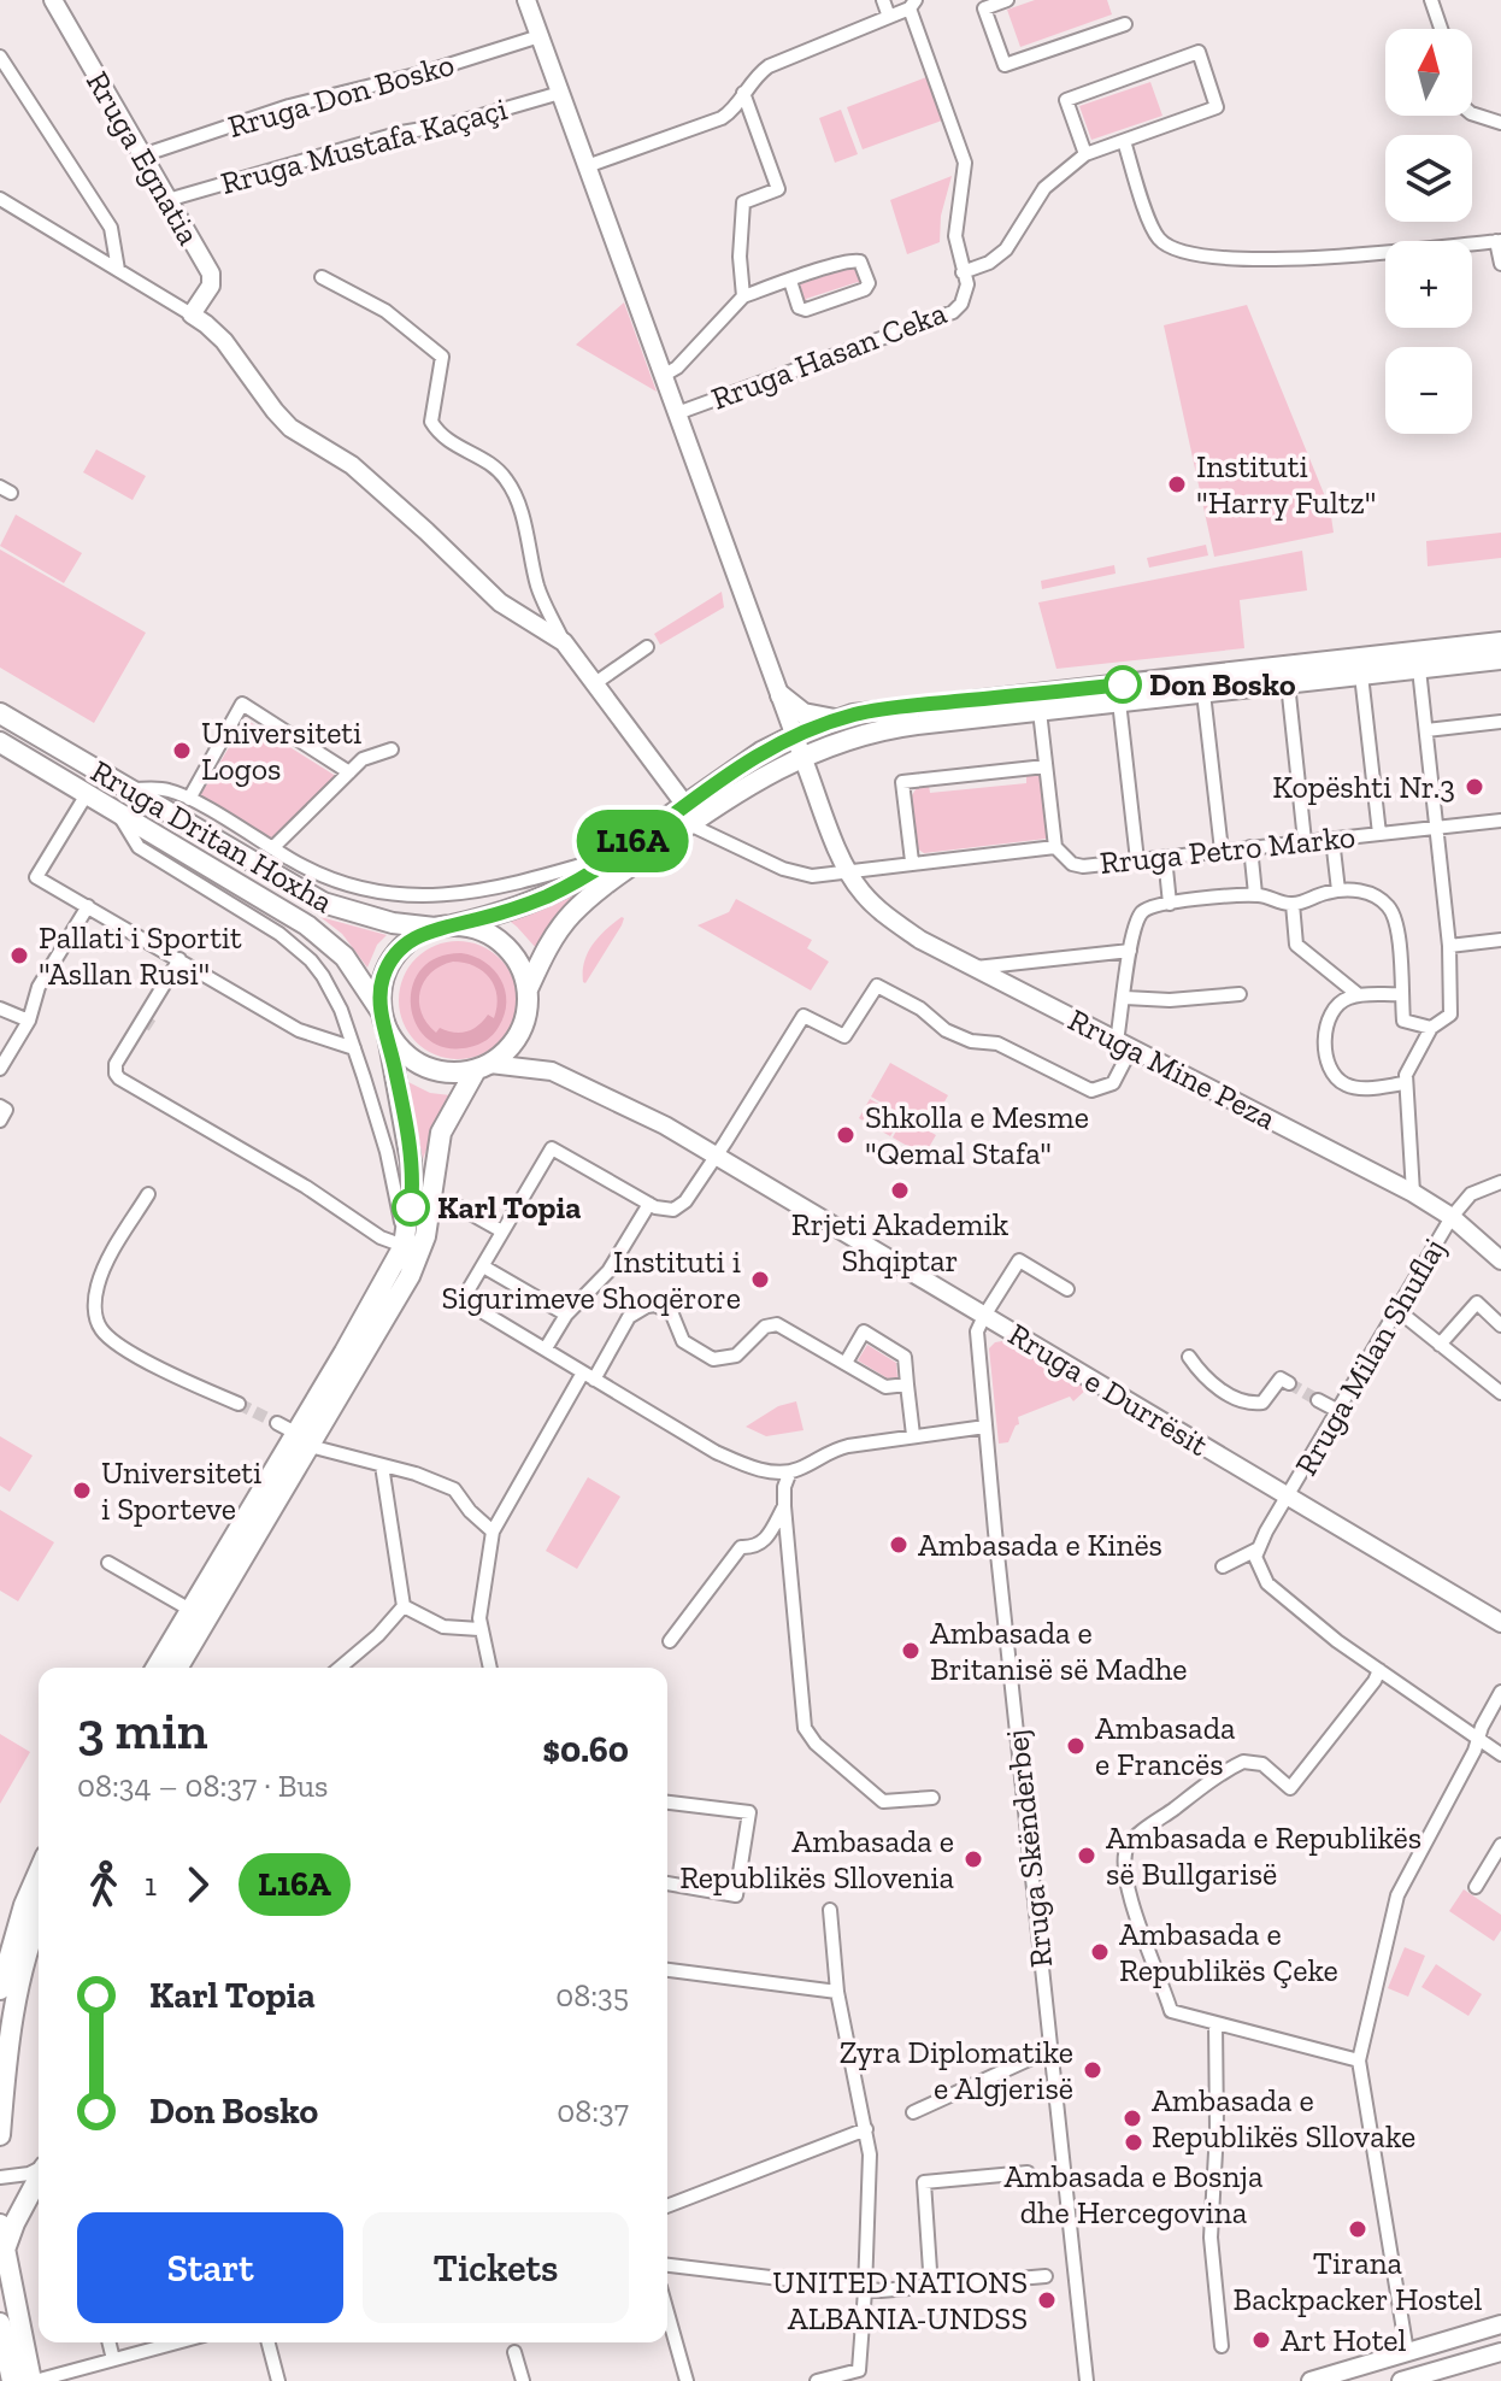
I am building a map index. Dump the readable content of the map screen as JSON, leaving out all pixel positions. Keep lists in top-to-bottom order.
{
  "streets": {
    "main road": [
      "Rruga Egnatia",
      "Rruga Dritan Hoxha",
      "Rruga Mine Peza",
      "Rruga e Durrësit"
    ],
    "street": [
      "Rruga Don Bosko",
      "Rruga Mustafa Kaçaçi",
      "Rruga Hasan Ceka",
      "Rruga Petro Marko",
      "Rruga Milan Shuflaj",
      "Rruga Skënderbej"
    ]
  },
  "crossings": [
    ["Rruga Don Bosko", "Rruga Egnatia"],
    ["Rruga Mustafa Kaçaçi", "Rruga Egnatia"],
    ["Rruga Dritan Hoxha", "Rruga e Durrësit"],
    ["Rruga Petro Marko", "Rruga Mine Peza"],
    ["Rruga Mine Peza", "Rruga Milan Shuflaj"],
    ["Rruga Milan Shuflaj", "Rruga e Durrësit"],
    ["Rruga e Durrësit", "Rruga Skënderbej"]
  ],
  "places": [
    "Instituti \"Harry Fultz\"",
    "Don Bosko",
    "Universiteti Logos",
    "Kopështi Nr.3",
    "Pallati i Sportit \"Asllan Rusi\"",
    "Shkolla e Mesme \"Qemal Stafa\"",
    "Rrjeti Akademik Shqiptar",
    "Karl Topia",
    "Instituti i Sigurimeve Shoqërore",
    "Universiteti i Sporteve",
    "Ambasada e Kinës",
    "Ambasada e Britanisë së Madhe",
    "Ambasada e Francës",
    "Ambasada e Republikës së Bullgarisë",
    "Ambasada e Republikës Sllovenia",
    "Ambasada e Republikës Çeke",
    "Zyra Diplomatike e Algjerisë",
    "Ambasada e Republikës Sllovake",
    "Ambasada e Bosnja dhe Hercegovina",
    "Tirana Backpacker Hostel",
    "UNITED NATIONS ALBANIA-UNDSS",
    "Art Hotel"
  ],
  "lines": ["bus line L16A"],
  "north": "top",
  "page": {
    "on_map": "L16A",
    "map_buttons": ["+", "−"],
    "heading": ["3 min", "08:34 – 08:37 · Bus", "$0.60"],
    "legs": ["1", "L16A"],
    "list": [
      {
        "name": "Karl Topia",
        "value": "08:35"
      },
      {
        "name": "Don Bosko",
        "value": "08:37"
      }
    ],
    "buttons": ["Start", "Tickets"]
  }
}
